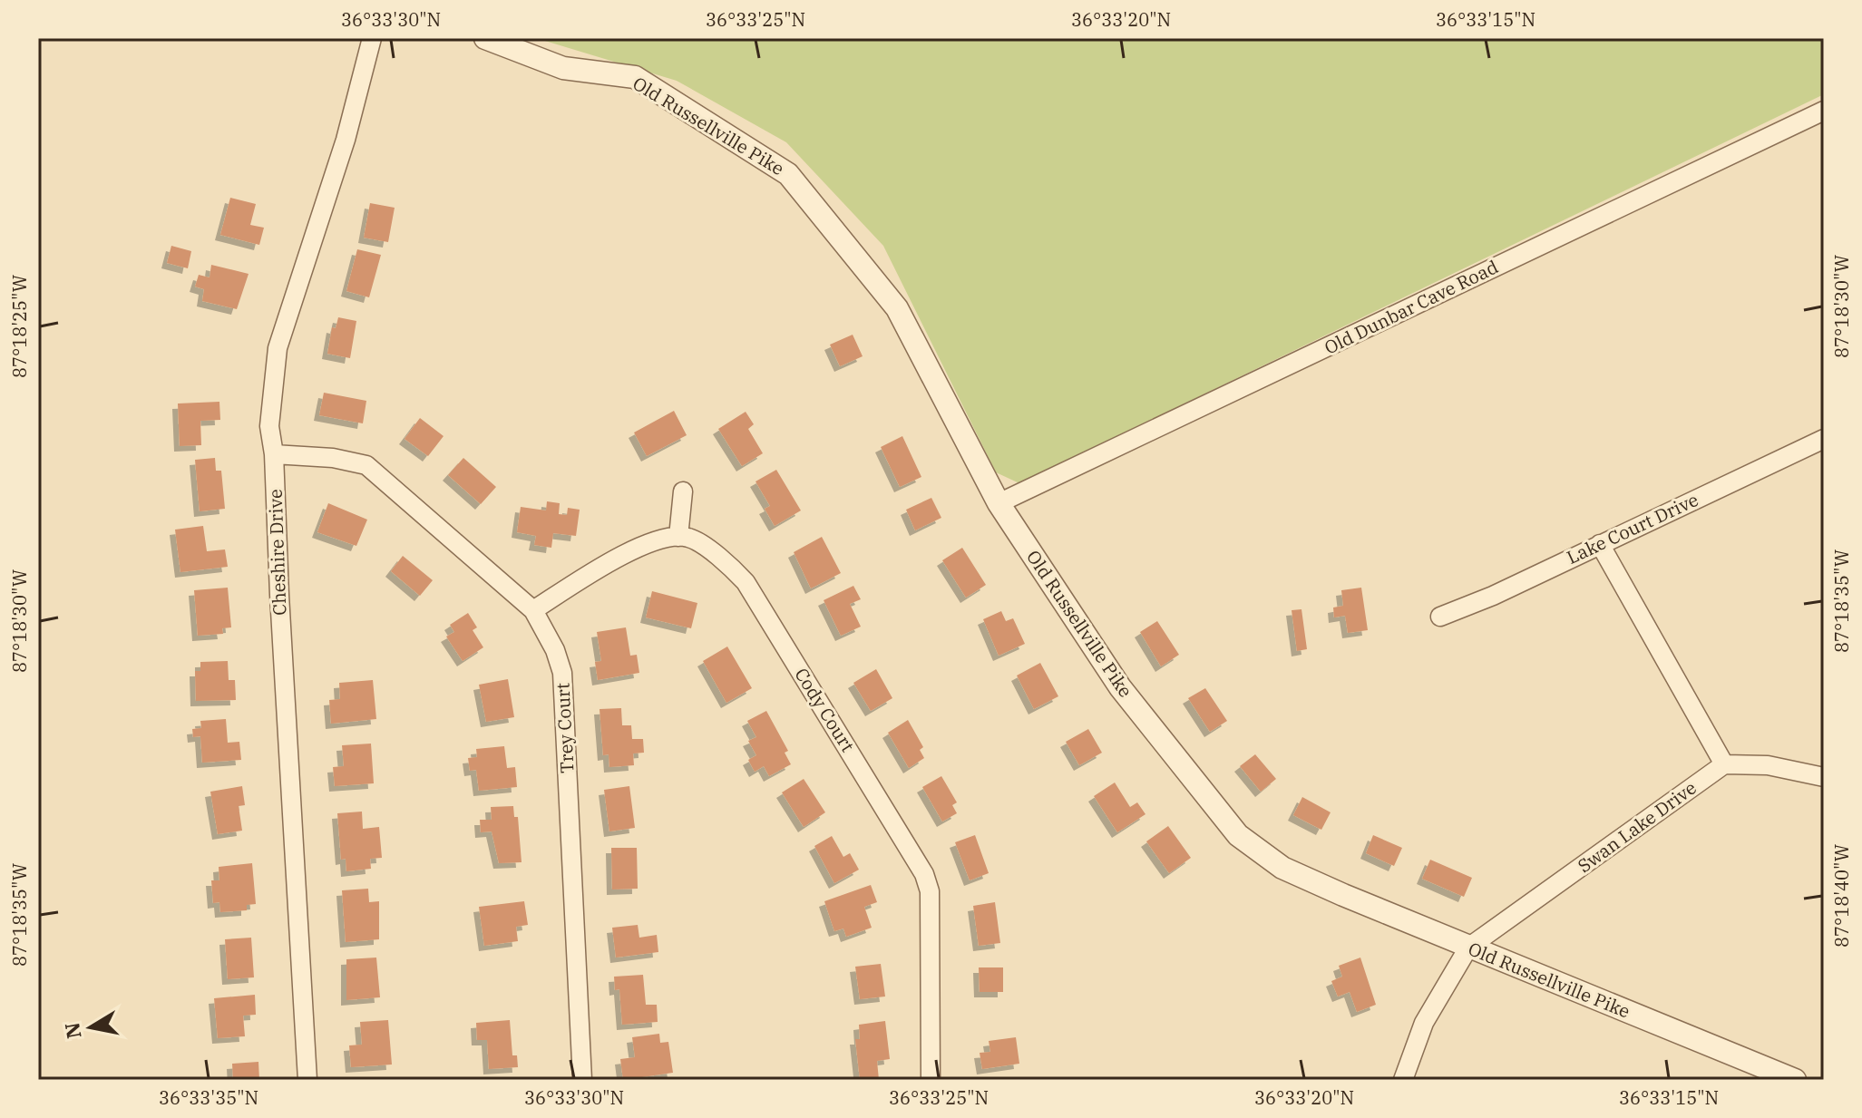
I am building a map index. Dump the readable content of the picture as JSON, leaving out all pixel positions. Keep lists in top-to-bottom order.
{
  "streets": {
    "street": [
      "Old Russellville Pike",
      "Old Dunbar Cave Road",
      "Lake Court Drive",
      "Cheshire Drive",
      "Cody Court",
      "Trey Court",
      "Swan Lake Drive"
    ]
  },
  "crossings": [
    ["Old Russellville Pike", "Old Dunbar Cave Road"],
    ["Old Russellville Pike", "Swan Lake Drive"],
    ["Cheshire Drive", "Trey Court"]
  ],
  "north": "left",
  "coordinates": [
    "36°33'30\"N",
    "36°33'25\"N",
    "36°33'20\"N",
    "36°33'15\"N",
    "87°18'30\"W",
    "87°18'25\"W",
    "87°18'35\"W",
    "87°18'40\"W",
    "36°33'35\"N"
  ]
}
